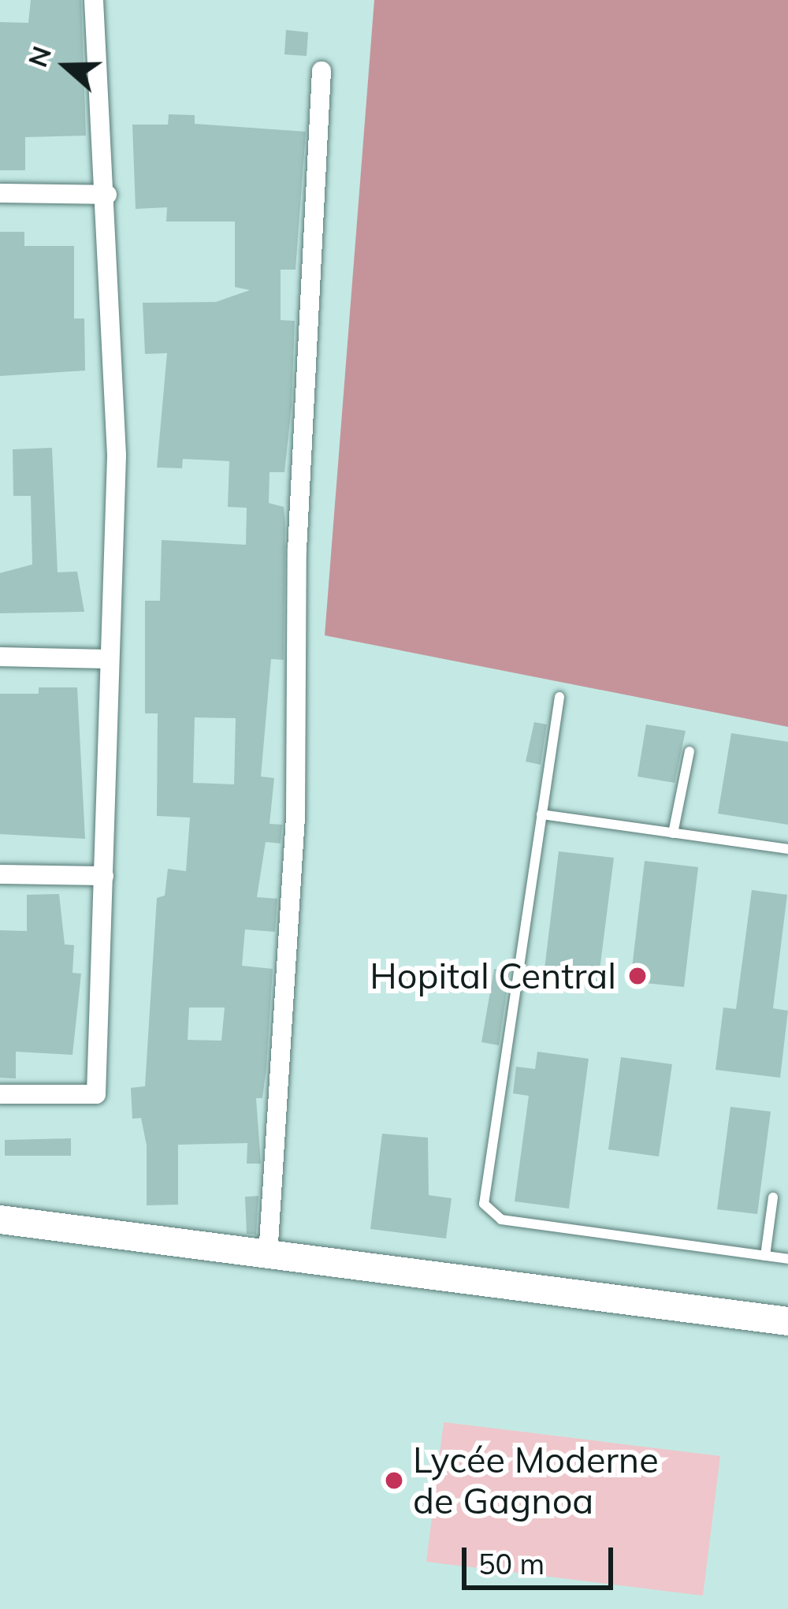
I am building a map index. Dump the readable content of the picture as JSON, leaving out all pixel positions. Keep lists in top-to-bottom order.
{
  "places": ["Hopital Central", "Lycée Moderne de Gagnoa"],
  "scale_bar": "50 m",
  "north": "left"
}
